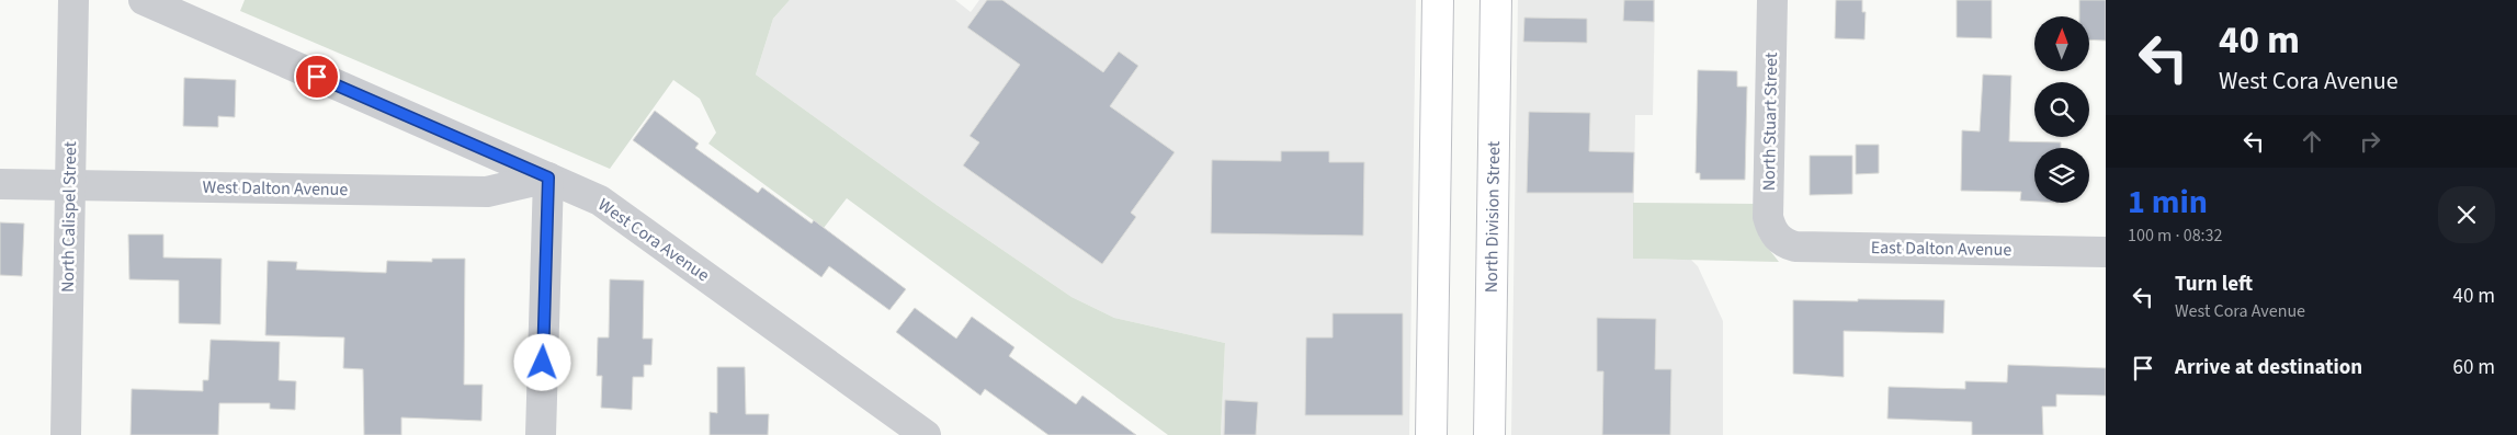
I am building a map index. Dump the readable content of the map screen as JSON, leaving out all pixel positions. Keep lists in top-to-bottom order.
{
  "streets": {
    "main road": ["North Division Street"],
    "street": [
      "North Stuart Street",
      "West Dalton Avenue",
      "North Calispel Street",
      "West Cora Avenue",
      "East Dalton Avenue"
    ]
  },
  "crossings": [
    ["North Stuart Street", "East Dalton Avenue"],
    ["West Dalton Avenue", "North Calispel Street"],
    ["West Dalton Avenue", "West Cora Avenue"]
  ],
  "north": "top",
  "page": {
    "turn": ["40 m", "West Cora Avenue"],
    "heading": ["1 min", "100 m · 08:32"],
    "list": [
      {
        "name": "Turn left",
        "note": "West Cora Avenue",
        "value": "40 m"
      },
      {
        "name": "Arrive at destination",
        "value": "60 m"
      }
    ]
  }
}
